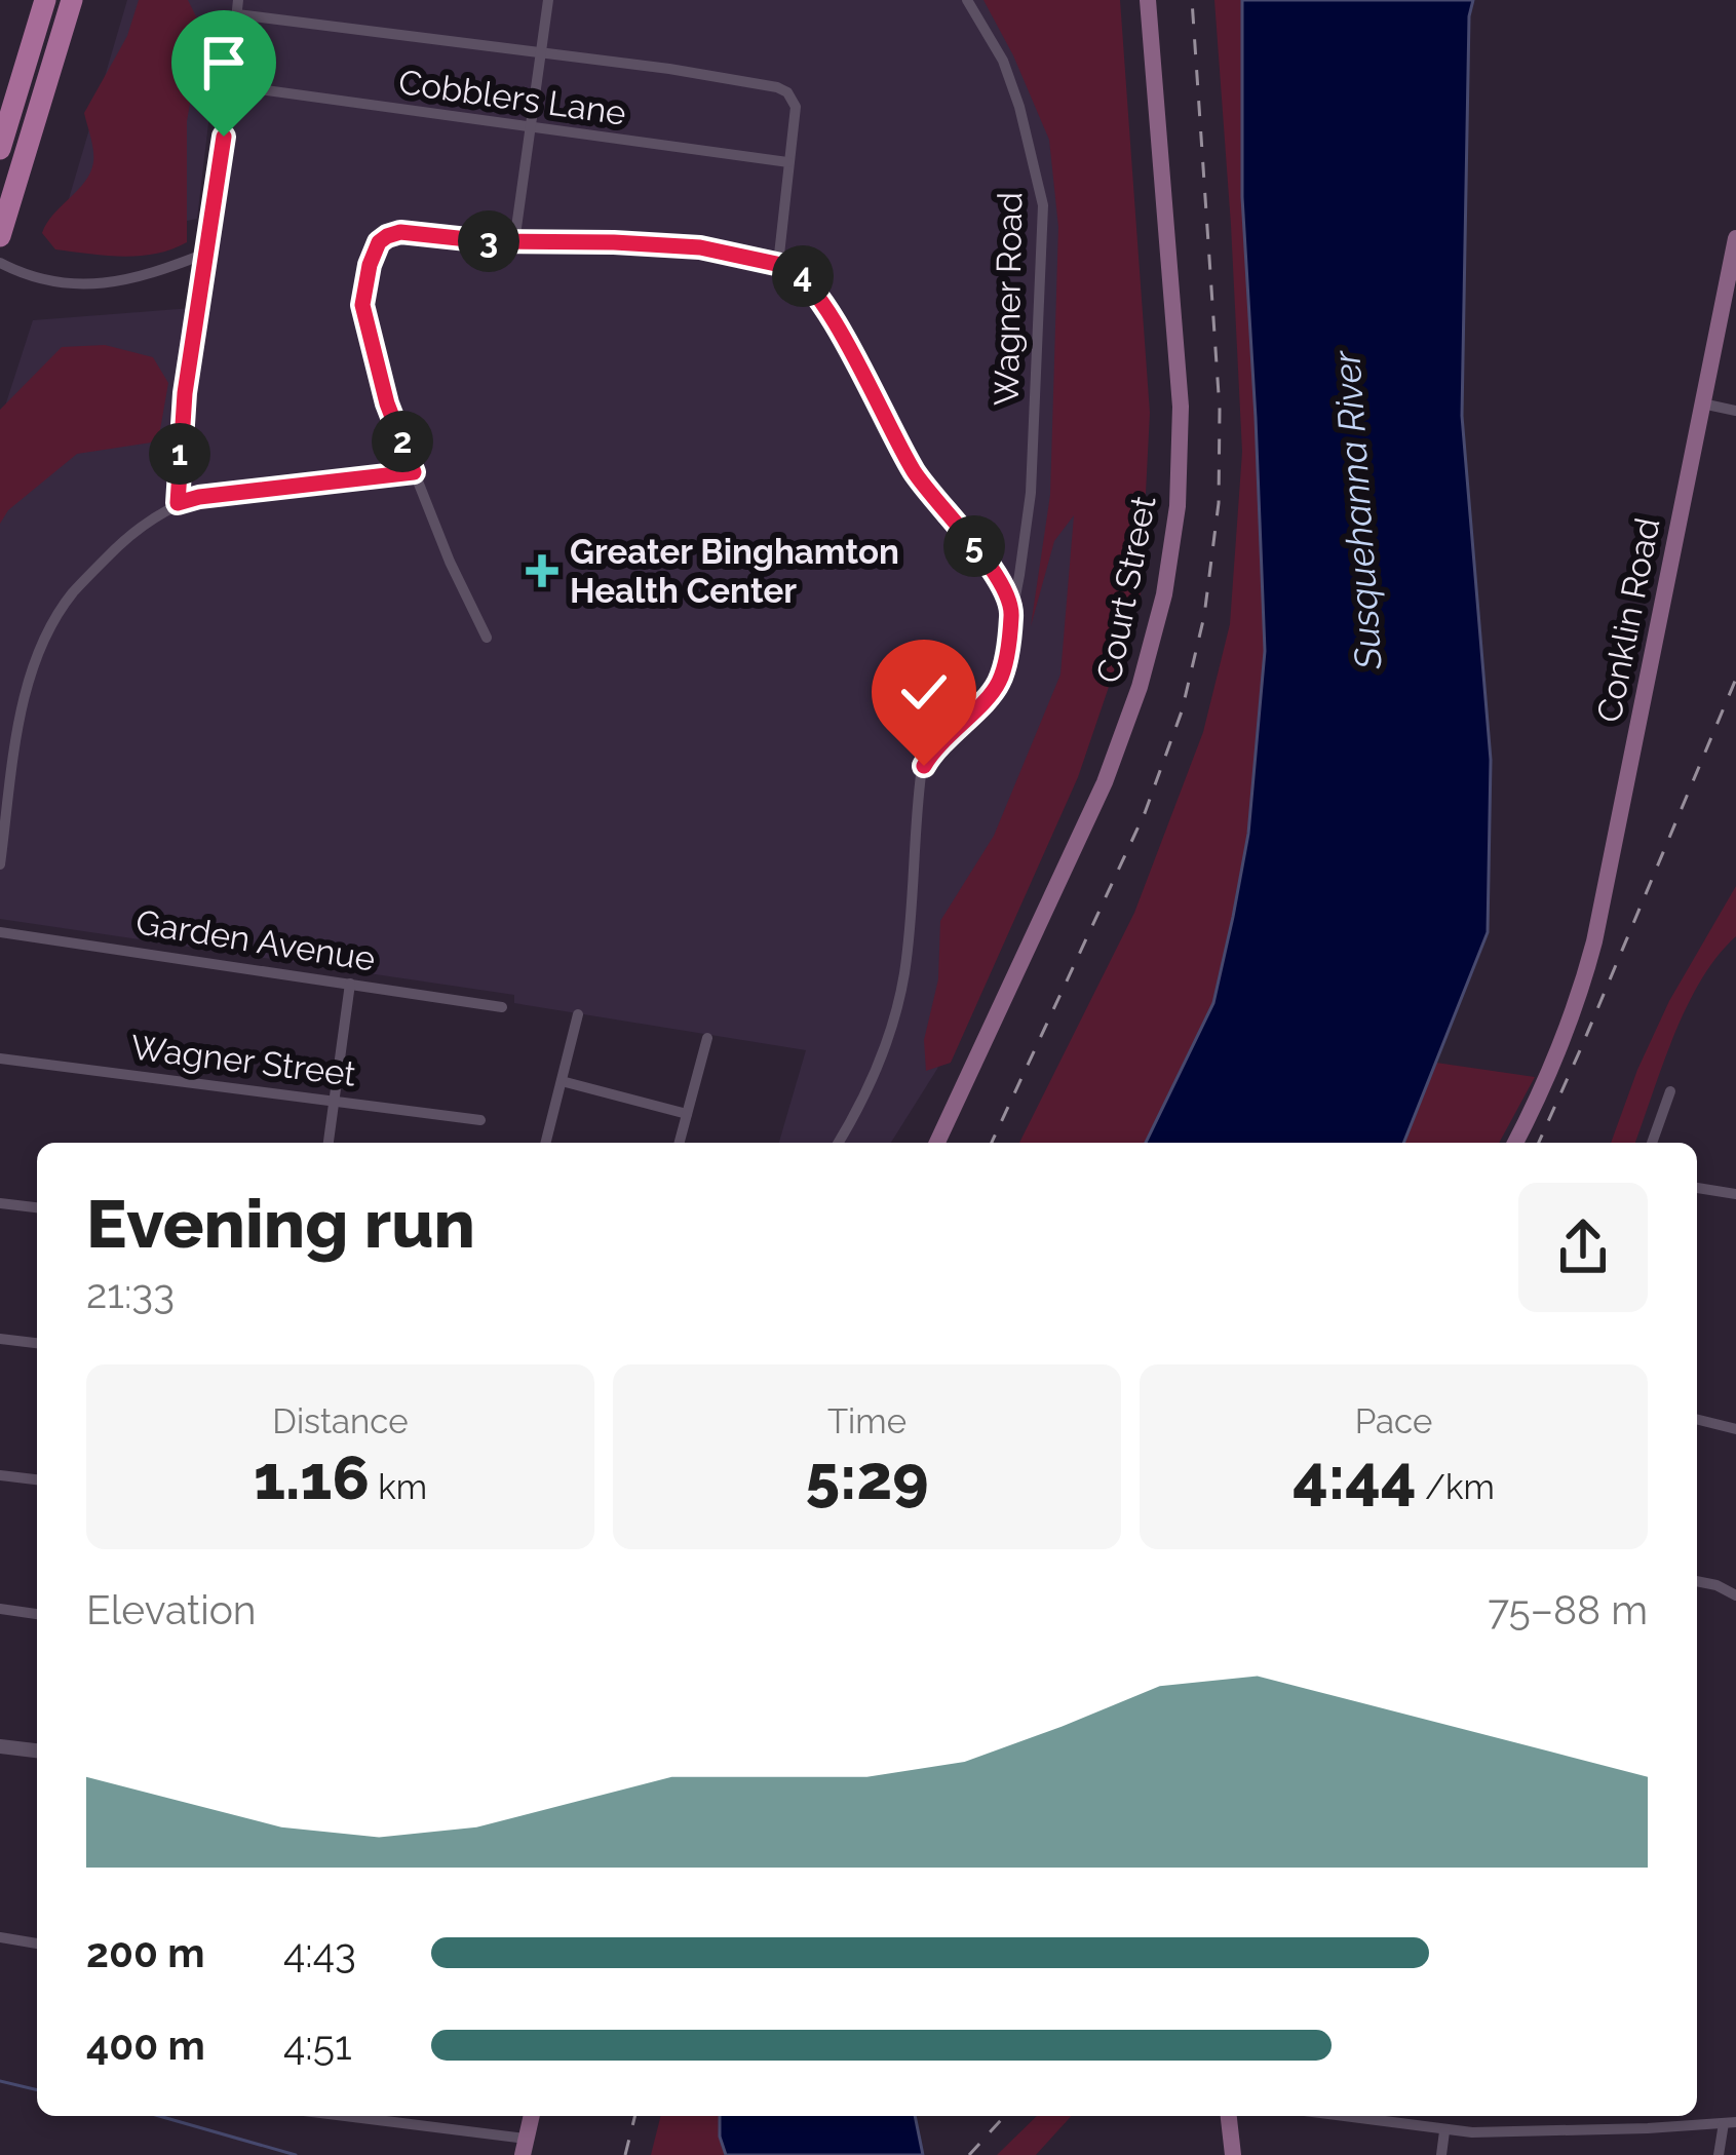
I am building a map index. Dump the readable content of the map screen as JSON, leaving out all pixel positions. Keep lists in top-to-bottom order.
{
  "streets": {
    "main road": ["Court Street", "Conklin Road"],
    "street": [
      "Cobblers Lane",
      "Wagner Road",
      "Garden Avenue",
      "Wagner Street"
    ]
  },
  "water": ["Susquehanna River"],
  "places": {
    "health": ["Greater Binghamton Health Center"]
  },
  "page": {
    "pins": [
      "3",
      "4",
      "2",
      "1",
      "5"
    ],
    "heading": ["Evening run", "21:33"],
    "stats": [
      ["Distance", "1.16 km"],
      ["Time", "5:29"],
      ["Pace", "4:44 /km"]
    ],
    "chart": ["Elevation", "75–88 m"],
    "list": [
      {
        "name": "200 m",
        "note": "4:43"
      },
      {
        "name": "400 m",
        "note": "4:51"
      }
    ]
  }
}
